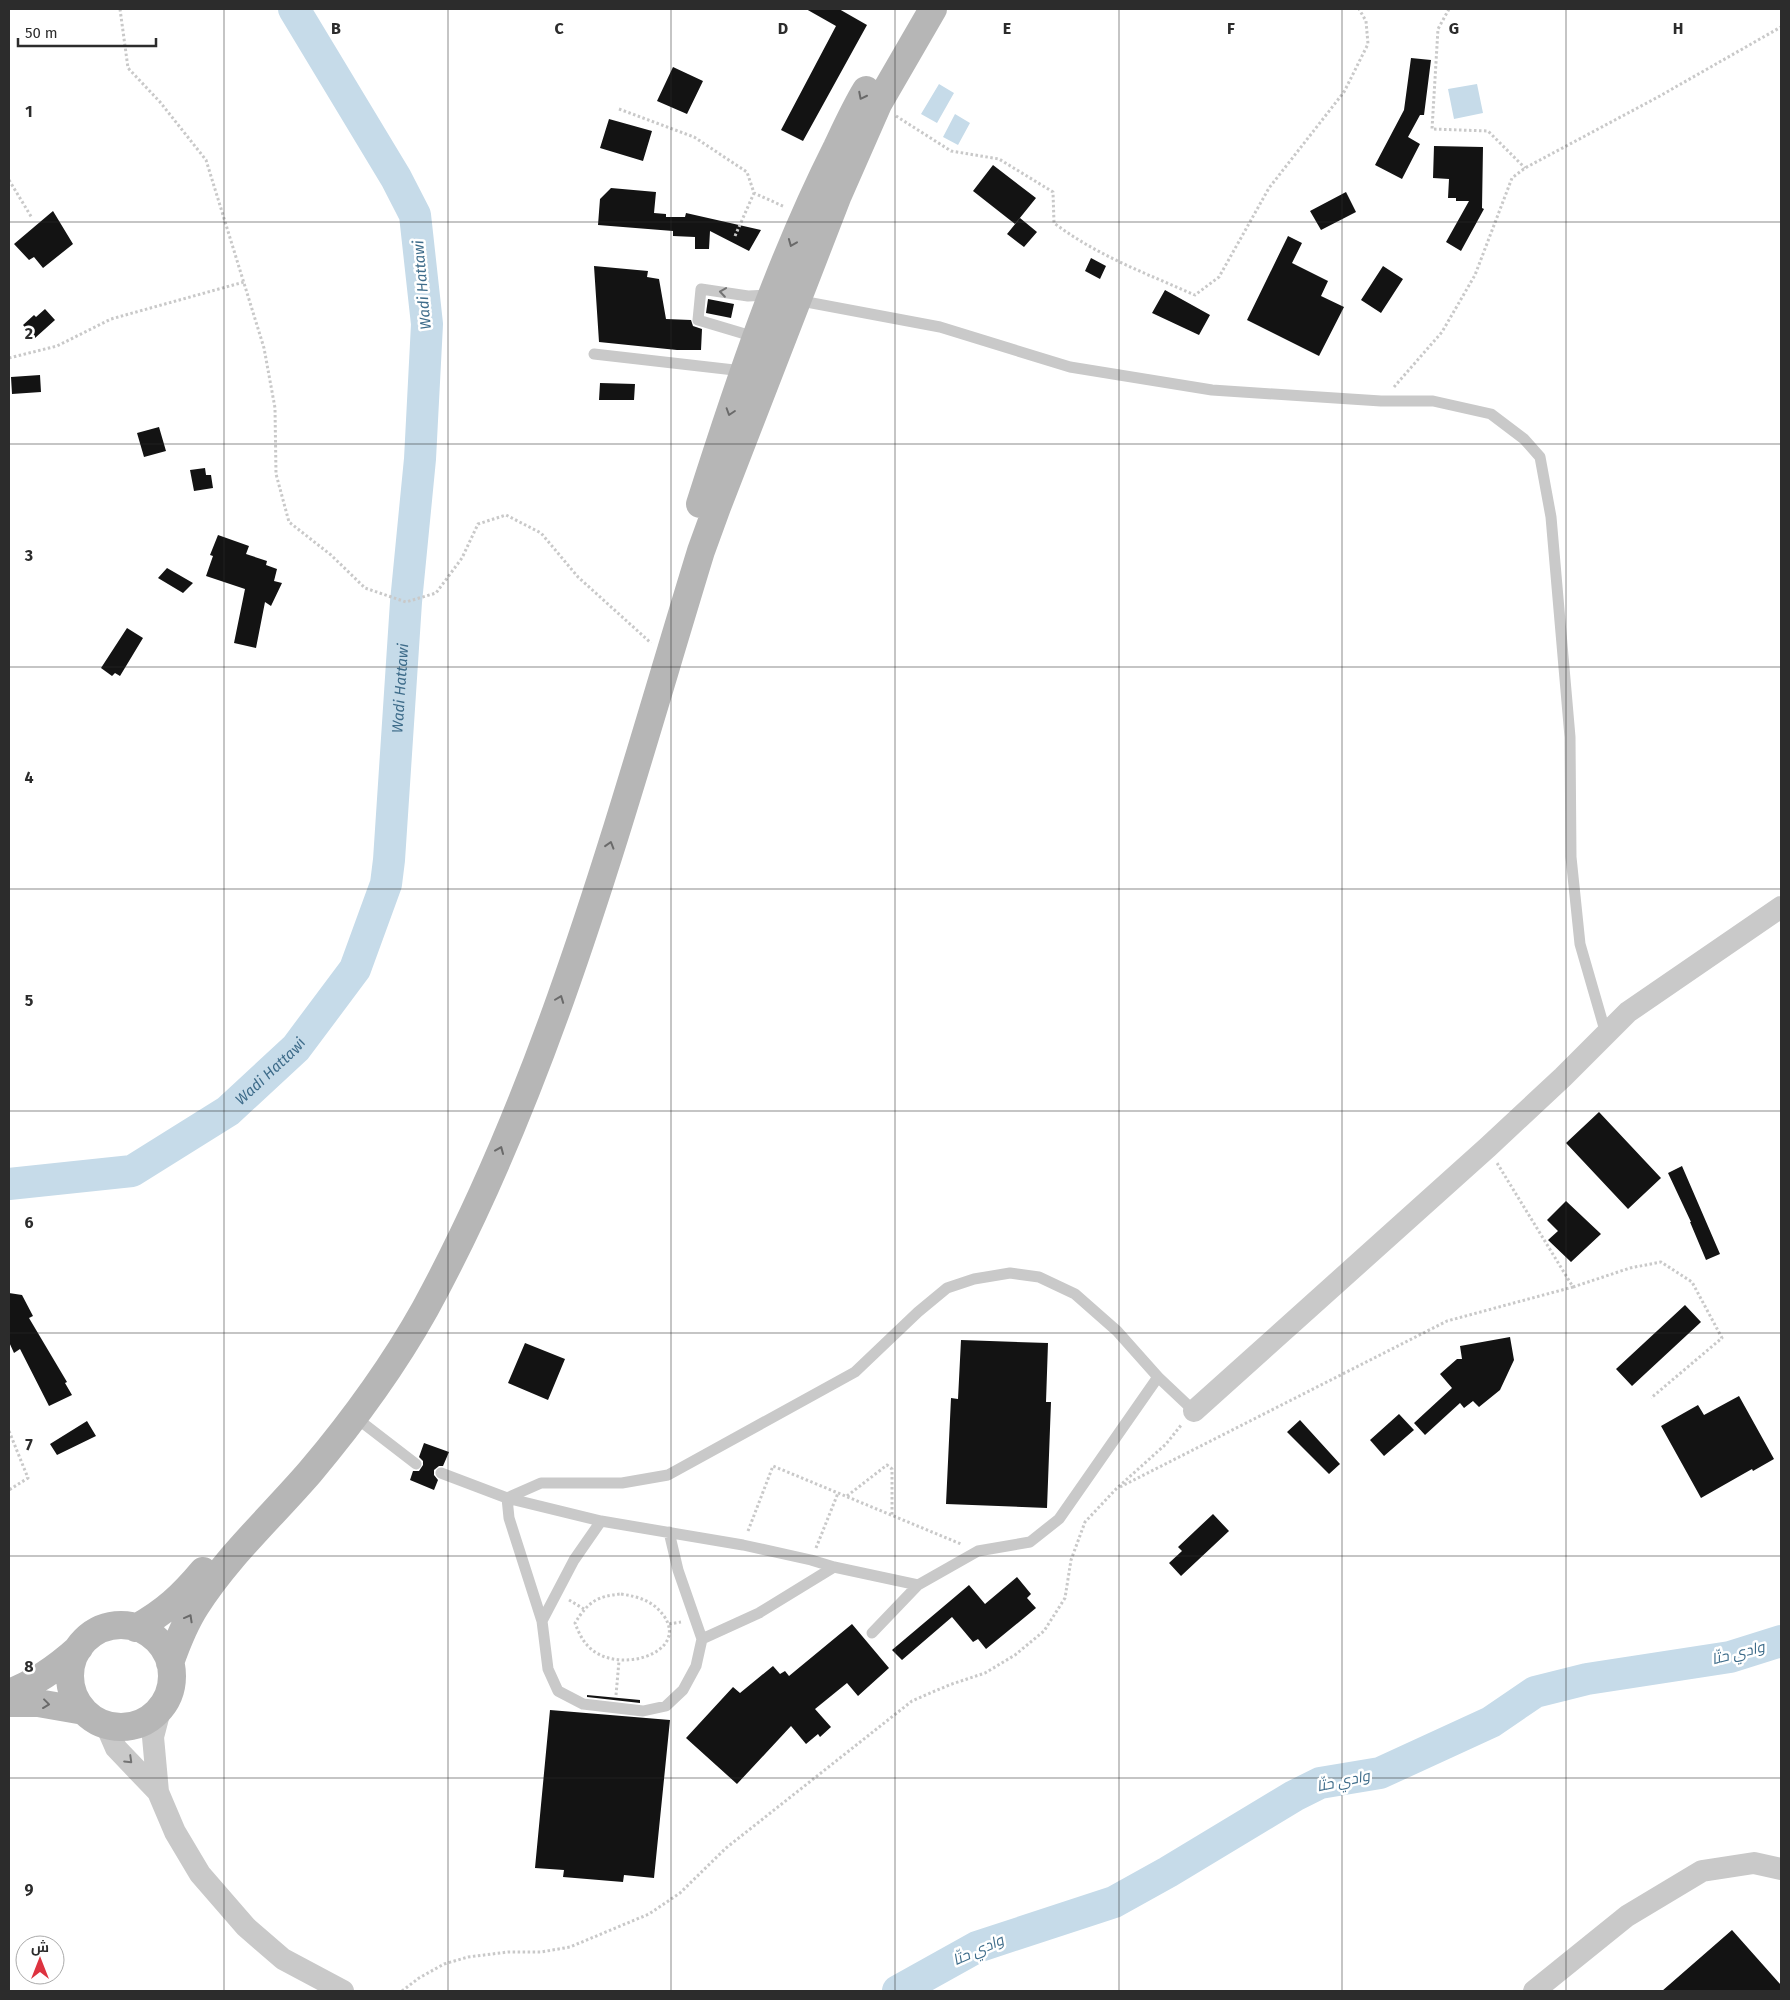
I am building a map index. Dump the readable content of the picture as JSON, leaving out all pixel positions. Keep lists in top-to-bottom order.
{
  "water": ["Wadi Hattawi", "وادي حتّا"],
  "scale_bar": "50 m",
  "north": "top",
  "grid": {
    "columns": [
      "B",
      "C",
      "D",
      "E",
      "F",
      "G",
      "H"
    ],
    "rows": [
      "1",
      "2",
      "3",
      "4",
      "5",
      "6",
      "7",
      "8",
      "9"
    ]
  }
}
